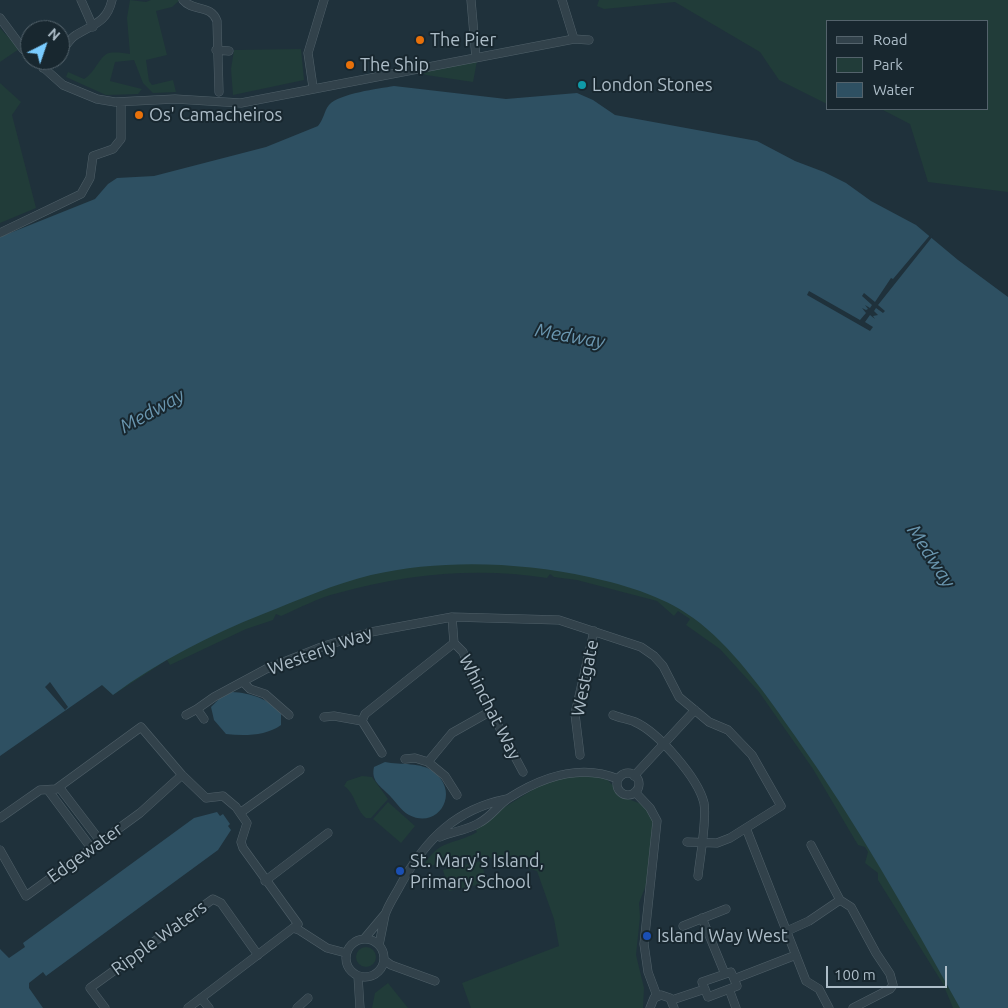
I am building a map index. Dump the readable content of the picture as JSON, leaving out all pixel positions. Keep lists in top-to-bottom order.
{
  "streets": {
    "street": [
      "Westerly Way",
      "Westgate",
      "Whinchat Way",
      "Edgewater",
      "Ripple Waters"
    ]
  },
  "crossings": [
    ["Westerly Way", "Westgate"]
  ],
  "water": ["Medway"],
  "places": [
    "The Pier",
    "The Ship",
    "London Stones",
    "Os' Camacheiros",
    "St. Mary's Island, Primary School",
    "Island Way West"
  ],
  "legend": ["Road", "Park", "Water"],
  "scale_bar": "100 m",
  "north": "top right"
}
